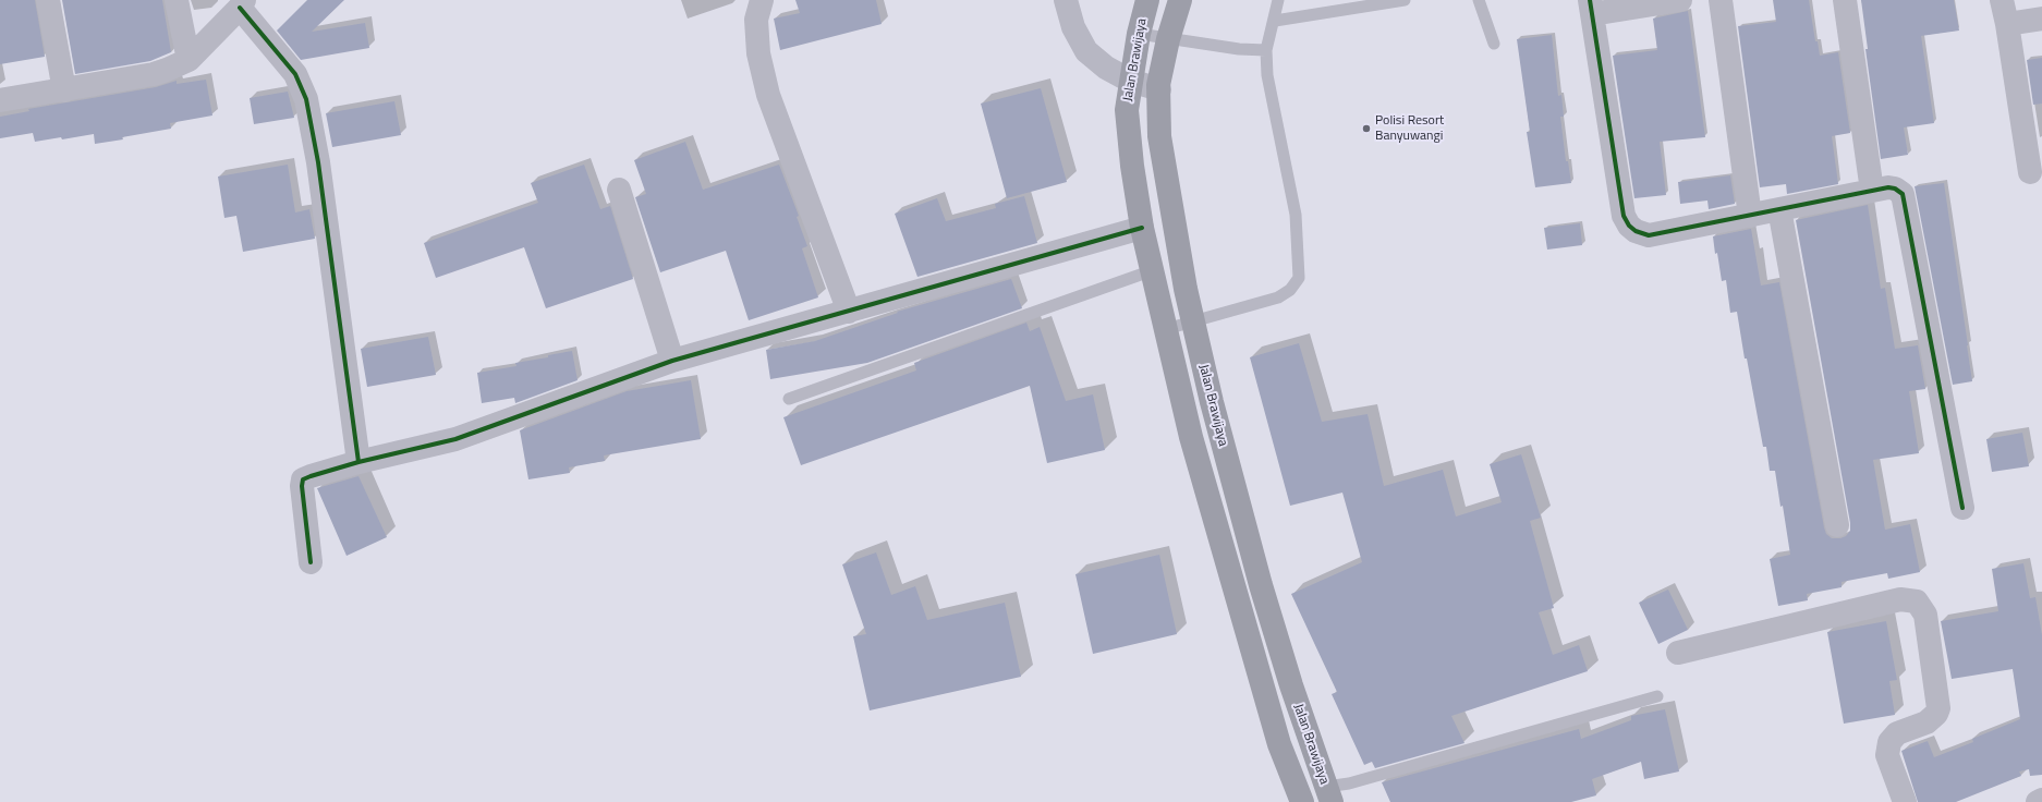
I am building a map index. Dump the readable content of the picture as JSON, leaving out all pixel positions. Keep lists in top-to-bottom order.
{
  "streets": {
    "highway": ["Jalan Brawijaya"]
  },
  "places": ["Polisi Resort Banyuwangi"]
}
